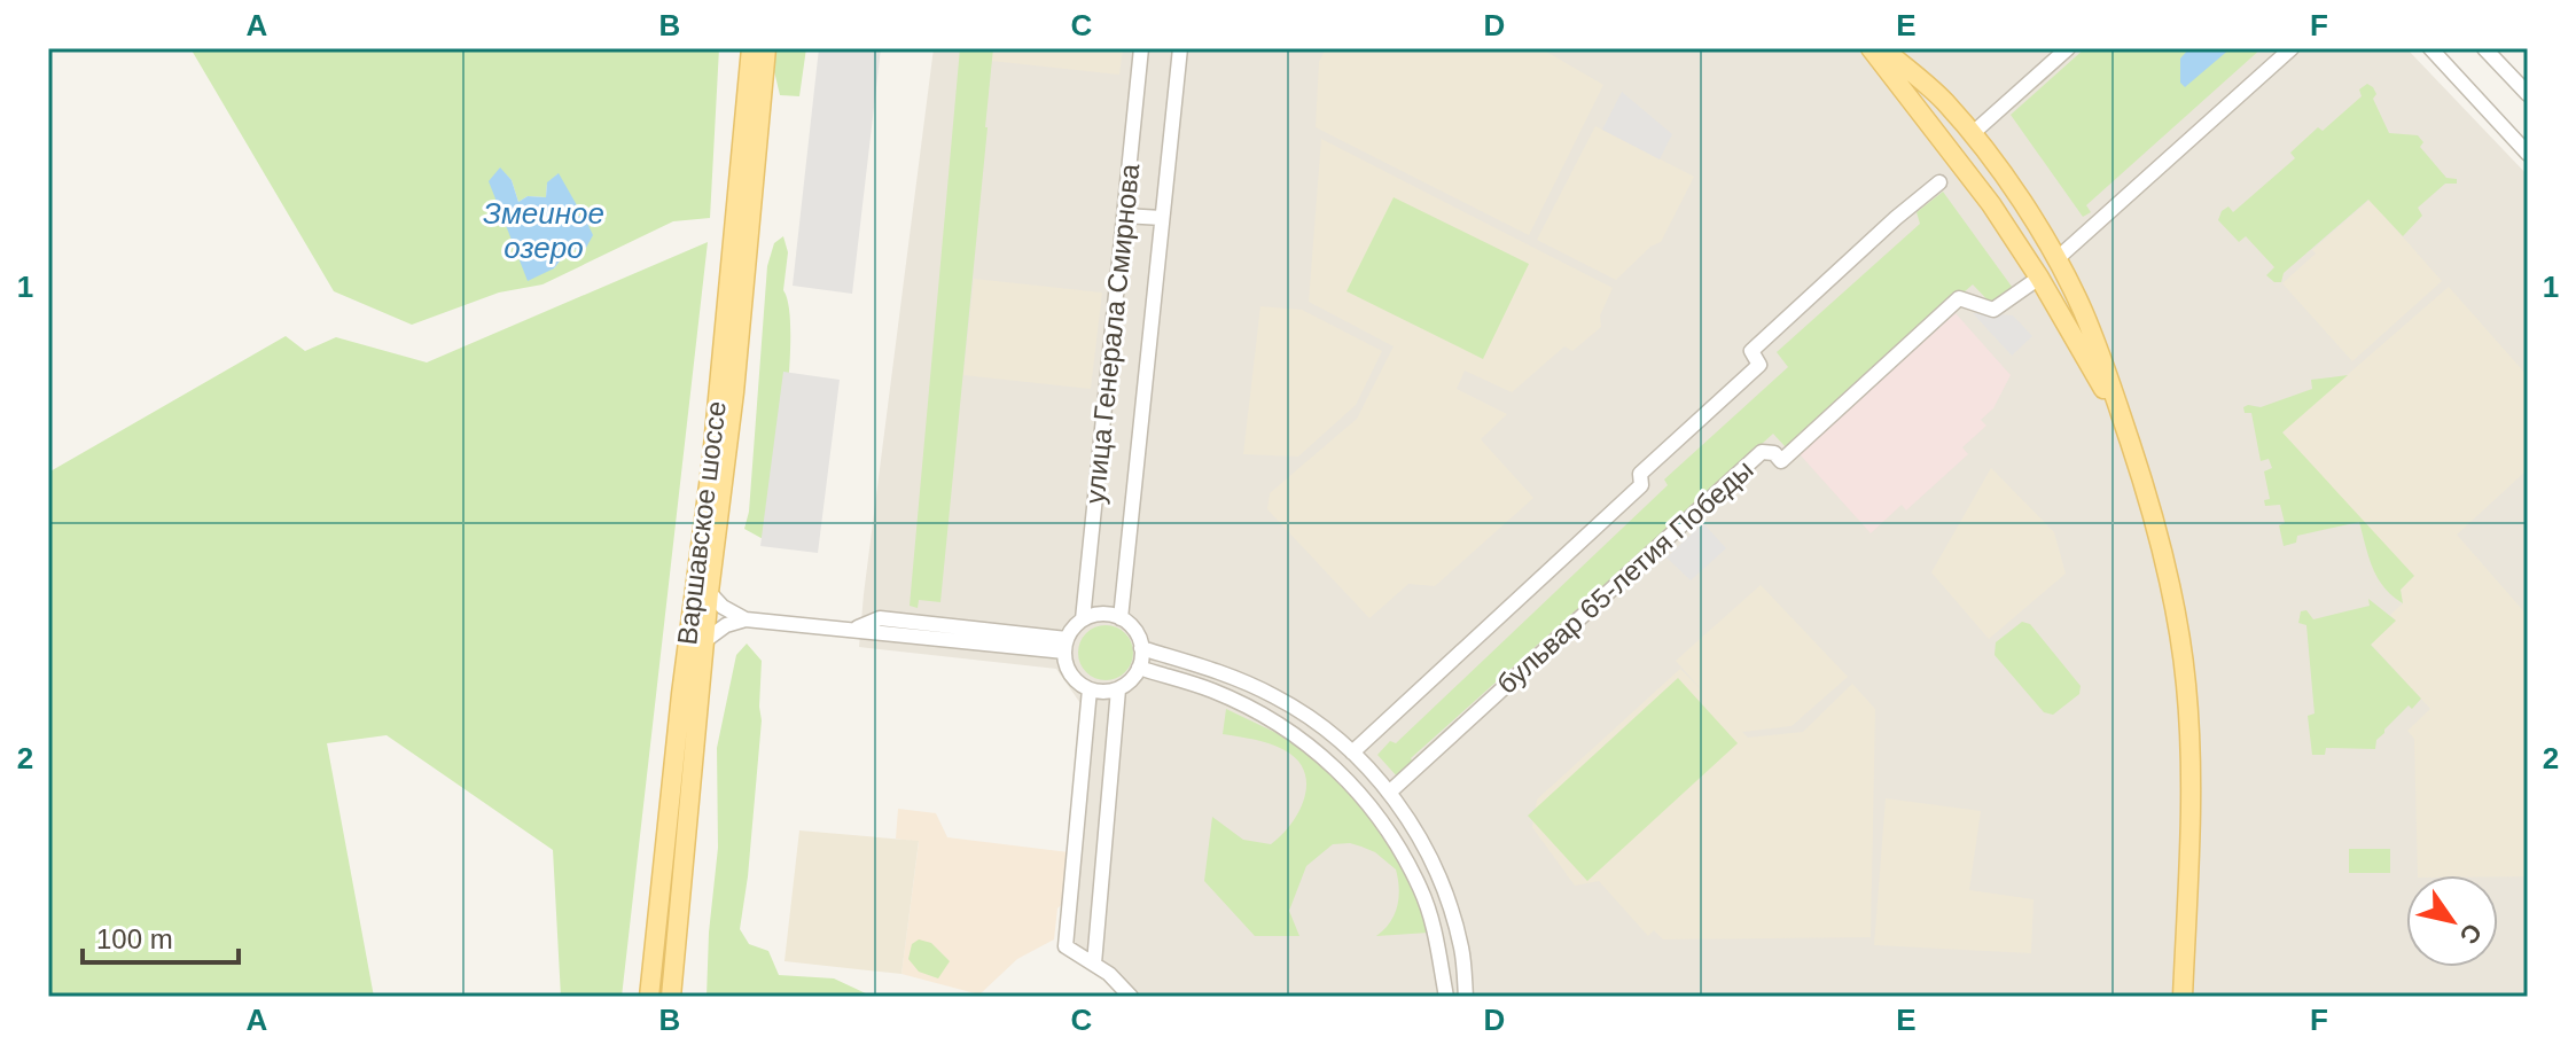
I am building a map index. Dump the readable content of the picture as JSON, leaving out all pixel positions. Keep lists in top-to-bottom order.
{
  "streets": {
    "main road": ["Варшавское шоссе"],
    "street": ["улица Генерала Смирнова", "бульвар 65-летия Победы"]
  },
  "water": ["Змеиное озеро"],
  "scale_bar": "100 m",
  "north": "bottom right",
  "grid": {
    "columns": [
      "A",
      "B",
      "C",
      "D",
      "E",
      "F"
    ],
    "rows": ["1", "2"]
  }
}
